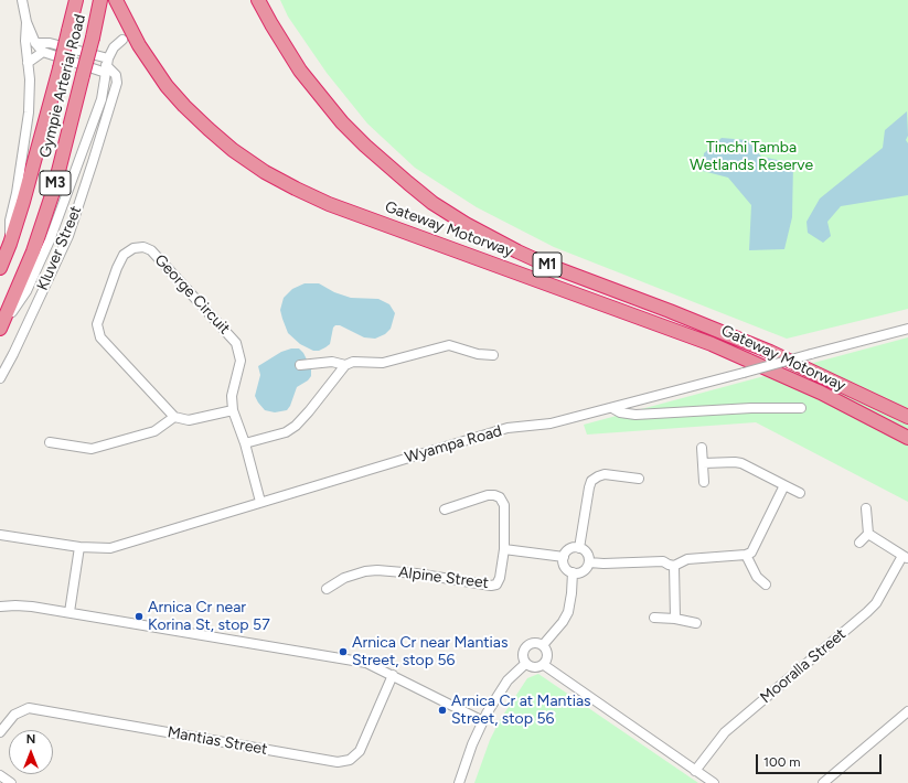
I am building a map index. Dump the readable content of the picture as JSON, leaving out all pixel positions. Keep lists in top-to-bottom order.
{
  "streets": {
    "highway": [
      "Gympie Arterial Road",
      "M3",
      "Gateway Motorway",
      "M1"
    ],
    "street": [
      "Kluver Street",
      "George Circuit",
      "Wyampa Road",
      "Alpine Street",
      "Mooralla Street",
      "Mantias Street"
    ]
  },
  "crossings": [
    ["George Circuit", "Wyampa Road"]
  ],
  "parks": ["Tinchi Tamba Wetlands Reserve"],
  "places": ["Arnica Cr near Korina St, stop 57", "Arnica Cr near Mantias Street, stop 56", "Arnica Cr at Mantias Street, stop 56"],
  "scale_bar": "100 m",
  "north": "top"
}
